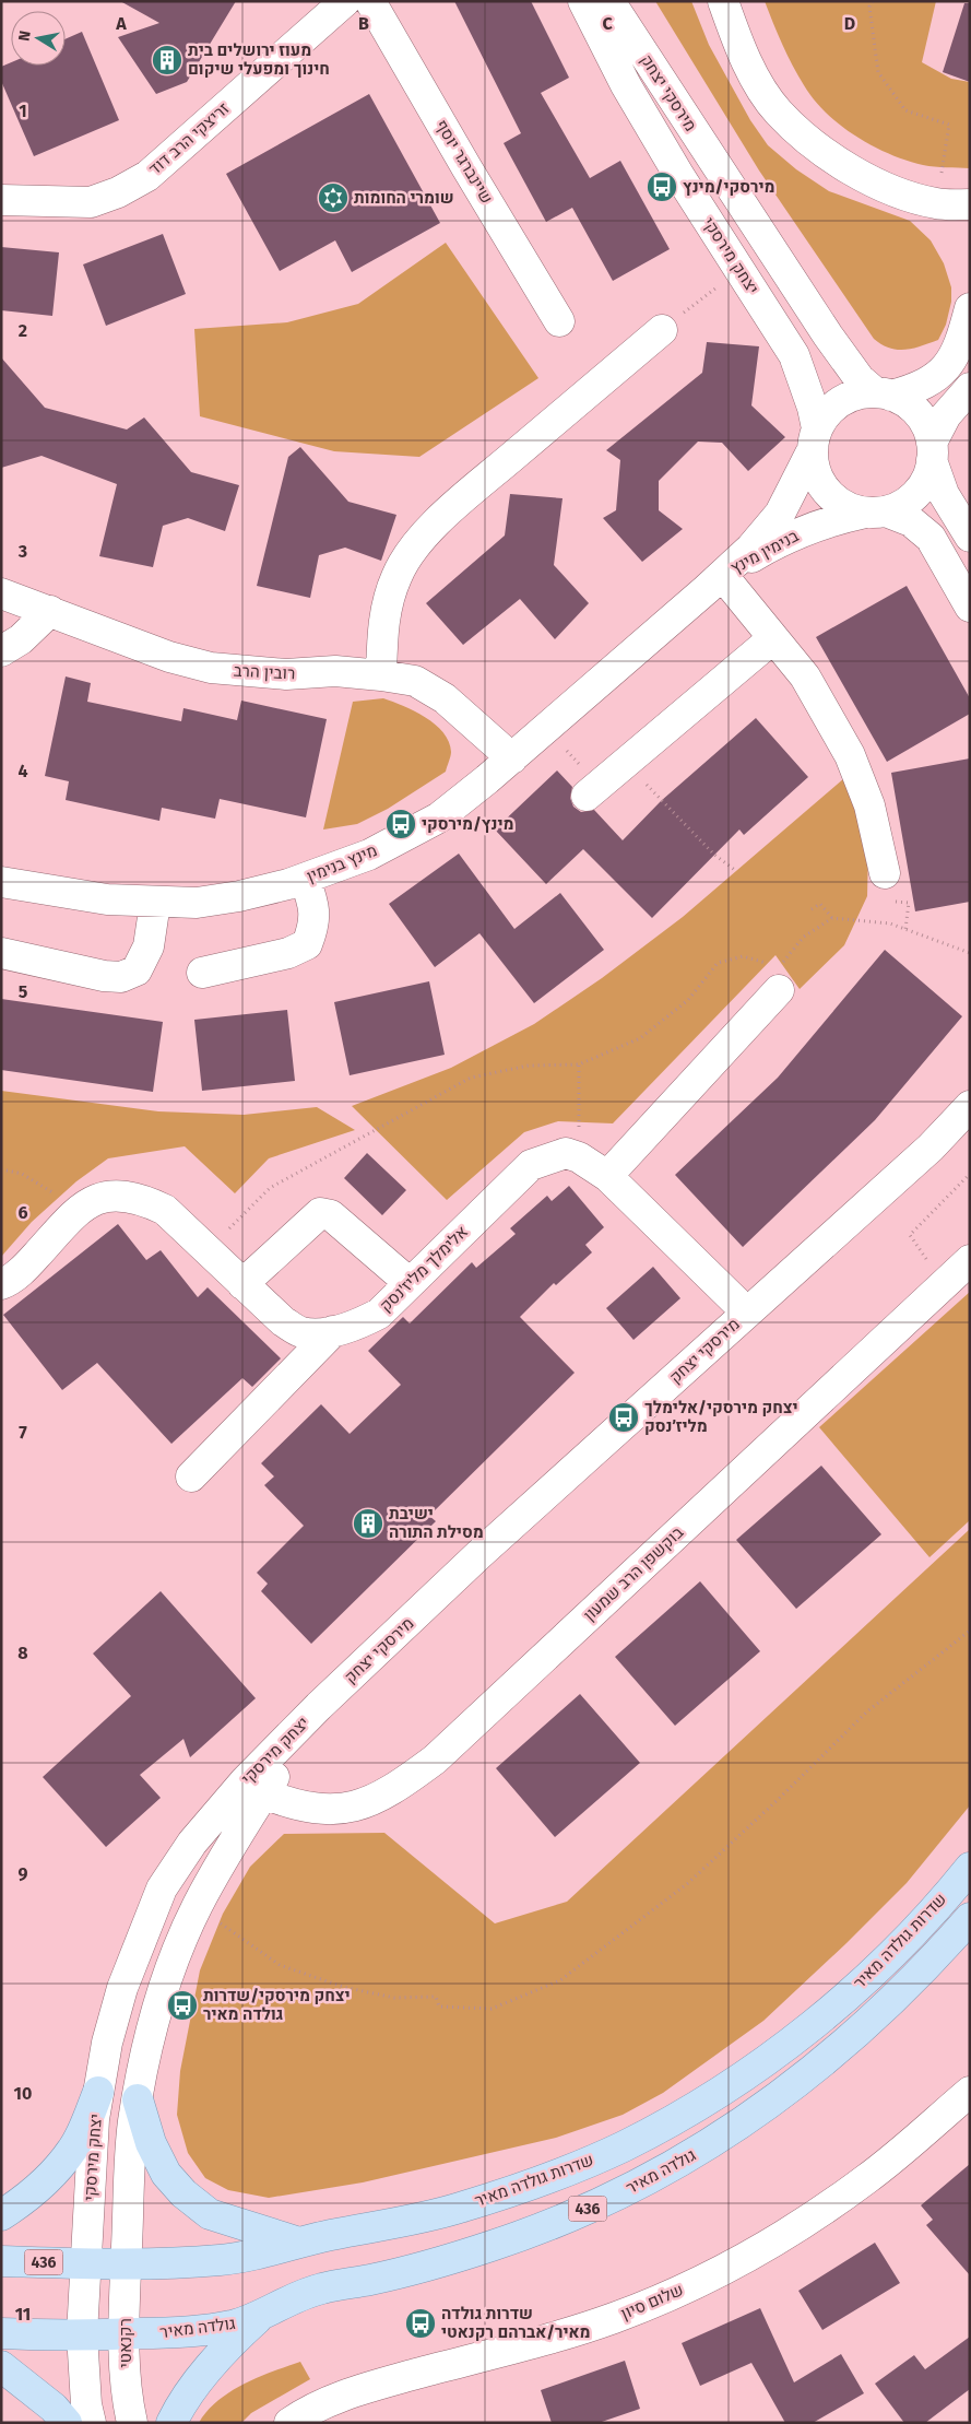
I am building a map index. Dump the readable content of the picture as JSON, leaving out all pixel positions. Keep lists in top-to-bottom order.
{
  "streets": {
    "main road": ["שדרות גולדה מאיר", "גולדה מאיר", "436"],
    "street": [
      "מירסקי יצחק",
      "זריצקי הרב דוד",
      "שיינברגר יוסף",
      "יצחק מירסקי",
      "בנימין מינץ",
      "רובין הרב",
      "מינץ בנימין",
      "אלימלך מליז'נסק",
      "בוקשפן הרב שמעון",
      "שלום סיון",
      "רקנאטי"
    ]
  },
  "crossings": [
    ["מירסקי יצחק", "יצחק מירסקי"],
    ["מירסקי יצחק", "בנימין מינץ"],
    ["יצחק מירסקי", "בנימין מינץ"],
    ["יצחק מירסקי", "בוקשפן הרב שמעון"],
    ["יצחק מירסקי", "שדרות גולדה מאיר"],
    ["יצחק מירסקי", "רקנאטי"],
    ["בנימין מינץ", "מינץ בנימין"],
    ["רובין הרב", "מינץ בנימין"],
    ["שדרות גולדה מאיר", "רקנאטי"],
    ["גולדה מאיר", "436"],
    ["גולדה מאיר", "רקנאטי"],
    ["436", "רקנאטי"]
  ],
  "places": {
    "building": ["מעוז ירושלים בית חינוך ומפעלי שיקום", "ישיבת מסילת התורה"],
    "bus stop": [
      "מירסקי/מינץ",
      "מינץ/מירסקי",
      "יצחק מירסקי/אלימלך מליז׳נסק",
      "יצחק מירסקי/שדרות גולדה מאיר",
      "שדרות גולדה מאיר/אברהם רקנאטי"
    ],
    "synagogue": ["שומרי החומות"]
  },
  "north": "left",
  "grid": {
    "columns": [
      "A",
      "B",
      "C",
      "D"
    ],
    "rows": [
      "1",
      "2",
      "3",
      "4",
      "5",
      "6",
      "7",
      "8",
      "9",
      "10",
      "11"
    ]
  }
}
